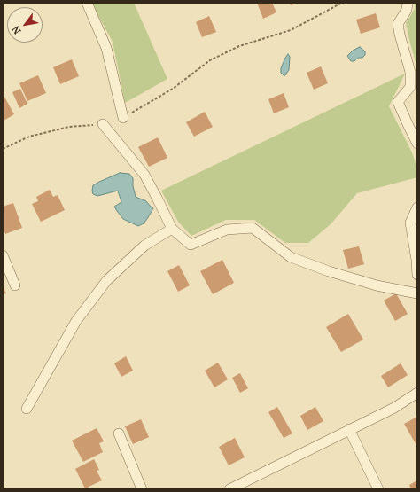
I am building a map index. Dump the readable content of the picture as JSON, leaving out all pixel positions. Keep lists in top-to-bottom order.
{
  "north": "bottom left"
}
